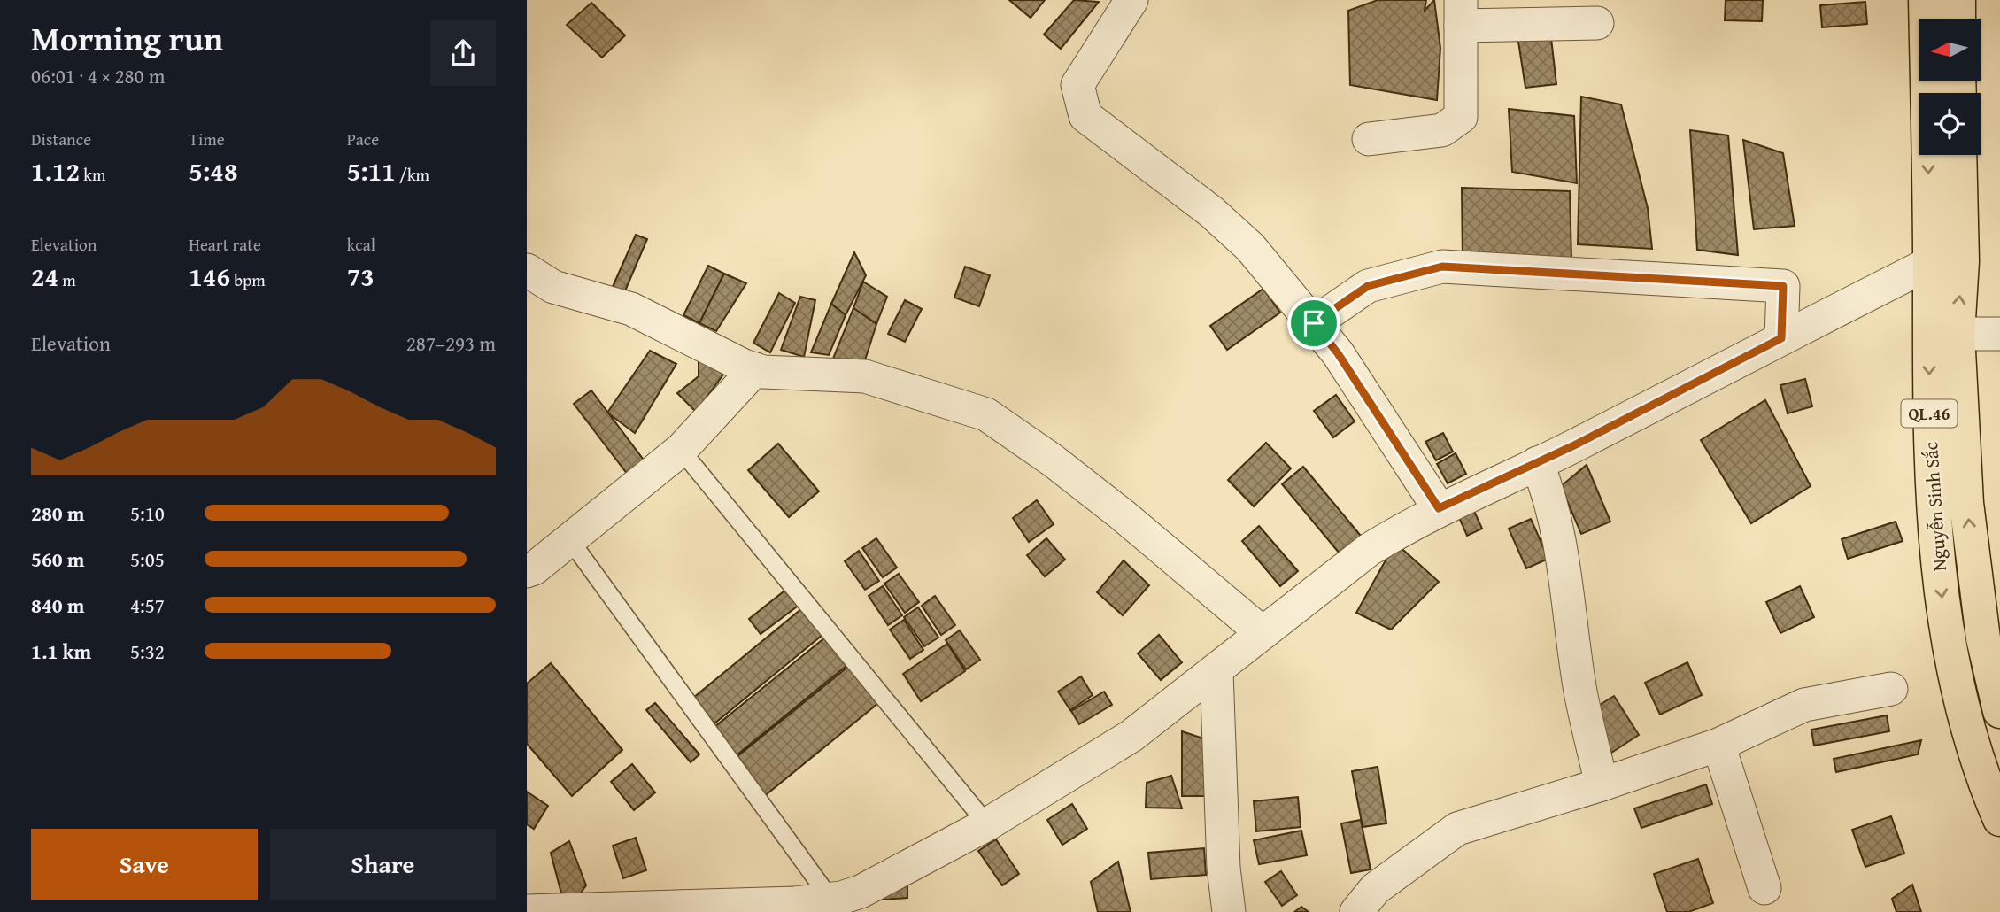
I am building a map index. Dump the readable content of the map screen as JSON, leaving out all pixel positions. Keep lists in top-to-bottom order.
{
  "streets": {
    "highway": ["QL.46", "Nguyễn Sinh Sắc"]
  },
  "north": "left",
  "page": {
    "heading": ["Morning run", "06:01 · 4 × 280 m"],
    "stats": [
      ["Distance", "1.12 km"],
      ["Time", "5:48"],
      ["Pace", "5:11 /km"],
      ["Elevation", "24 m"],
      ["Heart rate", "146 bpm"],
      ["kcal", "73"]
    ],
    "chart": ["Elevation", "287–293 m"],
    "list": [
      {
        "name": "280 m",
        "note": "5:10"
      },
      {
        "name": "560 m",
        "note": "5:05"
      },
      {
        "name": "840 m",
        "note": "4:57"
      },
      {
        "name": "1.1 km",
        "note": "5:32"
      }
    ],
    "buttons": ["Save", "Share"]
  }
}
